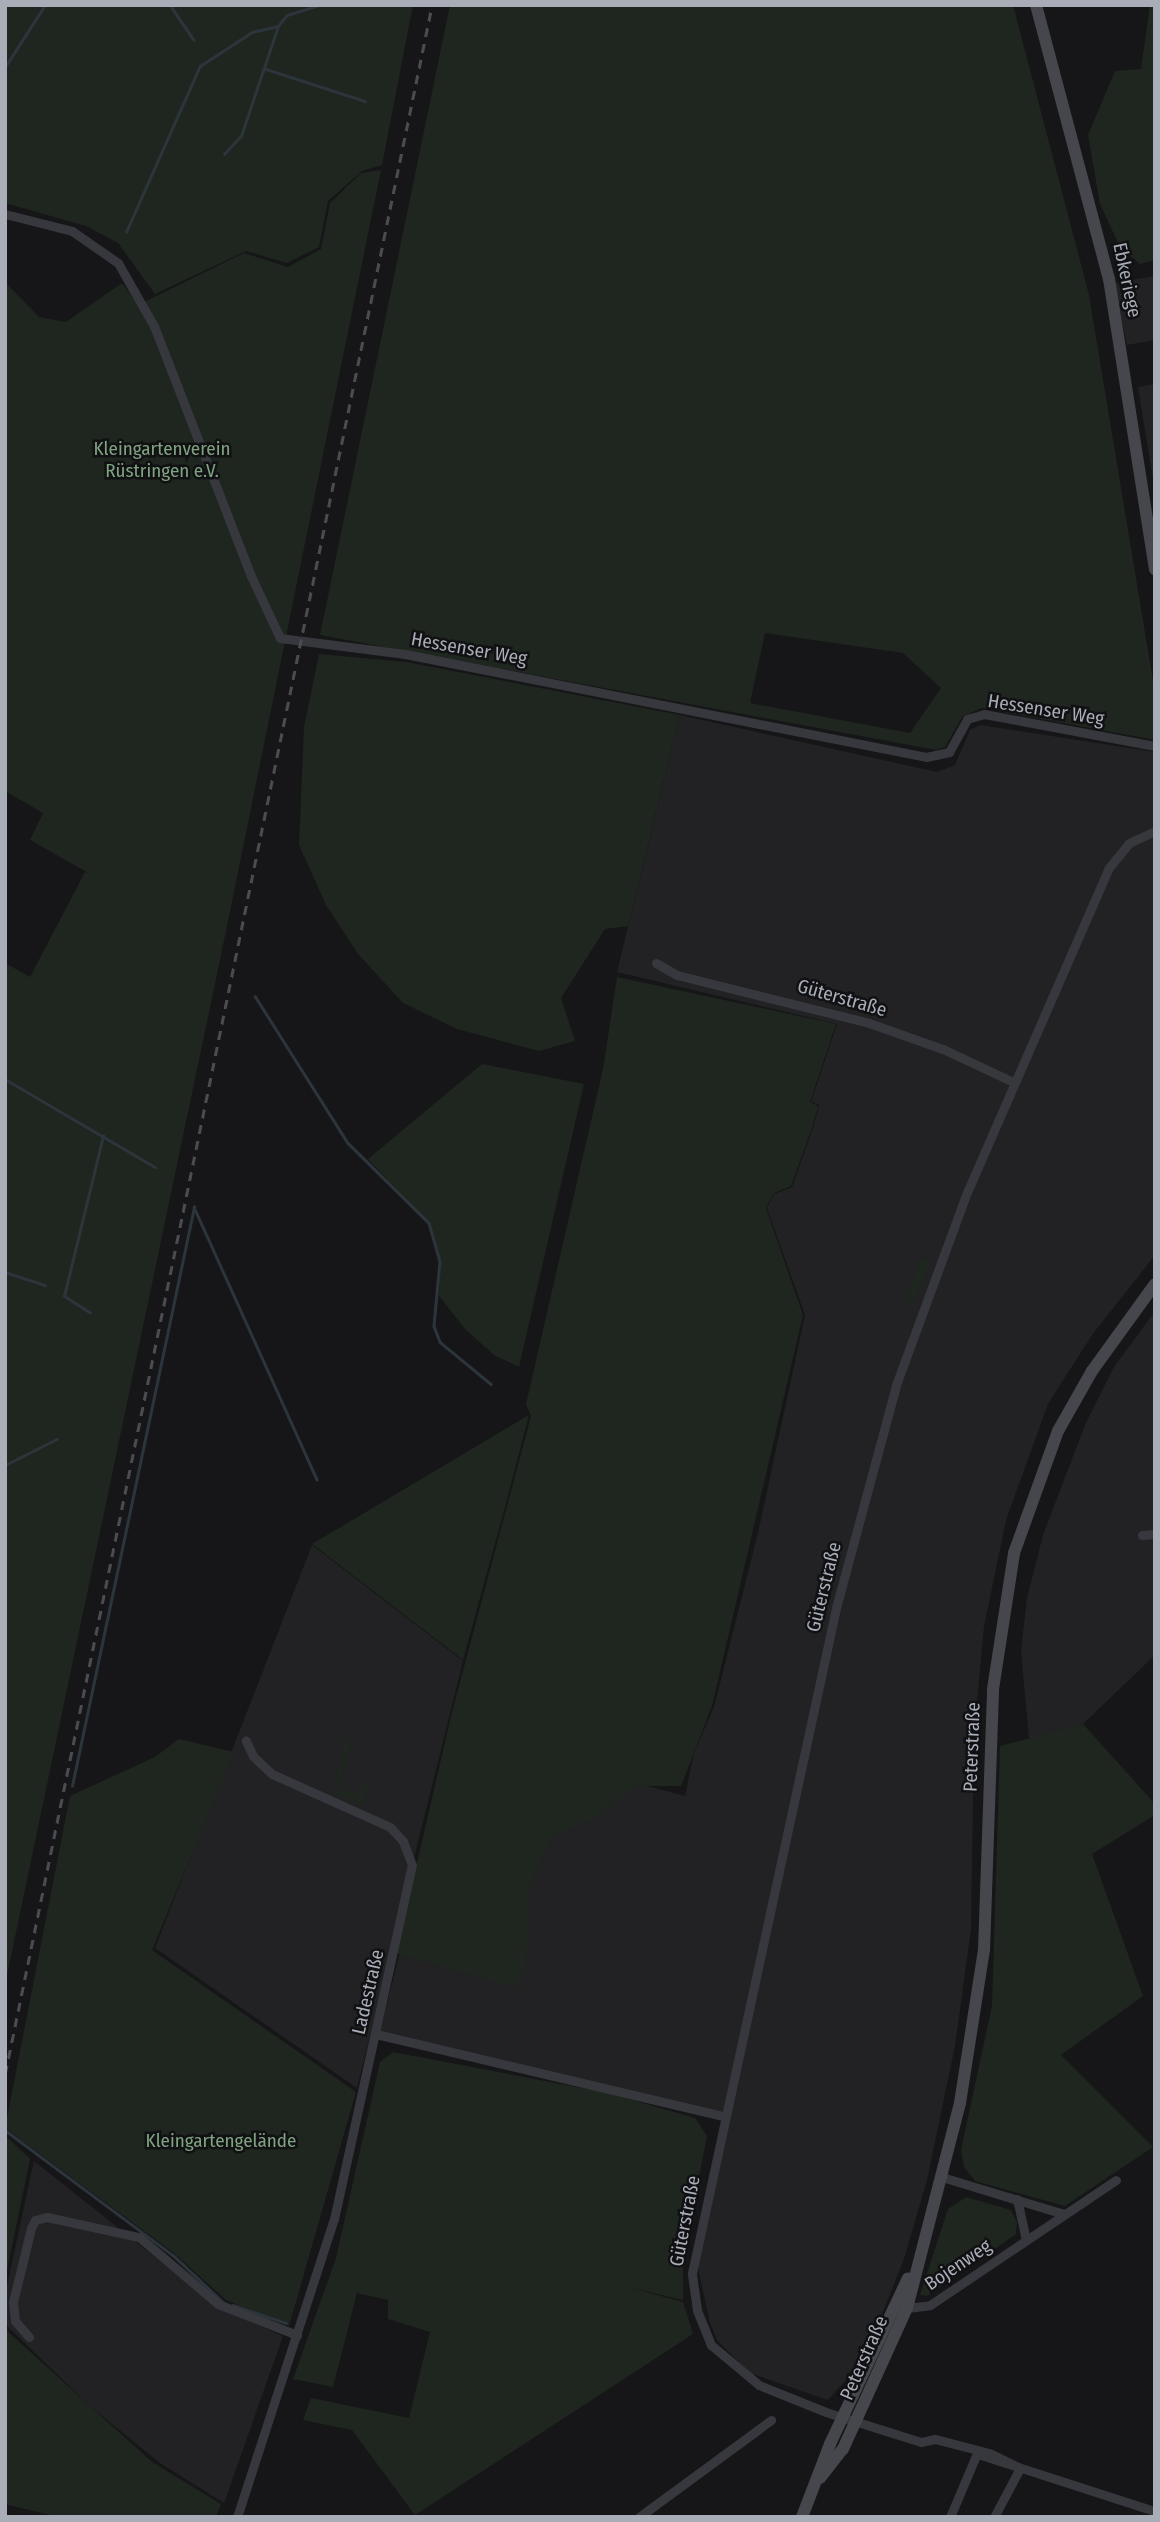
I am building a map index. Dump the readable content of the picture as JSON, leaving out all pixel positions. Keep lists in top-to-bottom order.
{
  "streets": {
    "main road": ["Ebkeriege", "Peterstraße"],
    "street": [
      "Hessenser Weg",
      "Güterstraße",
      "Ladestraße",
      "Bojenweg"
    ]
  },
  "crossings": [
    ["Güterstraße", "Peterstraße"],
    ["Peterstraße", "Bojenweg"]
  ],
  "parks": ["Kleingartenverein Rüstringen e.V.", "Kleingartengelände"]
}
